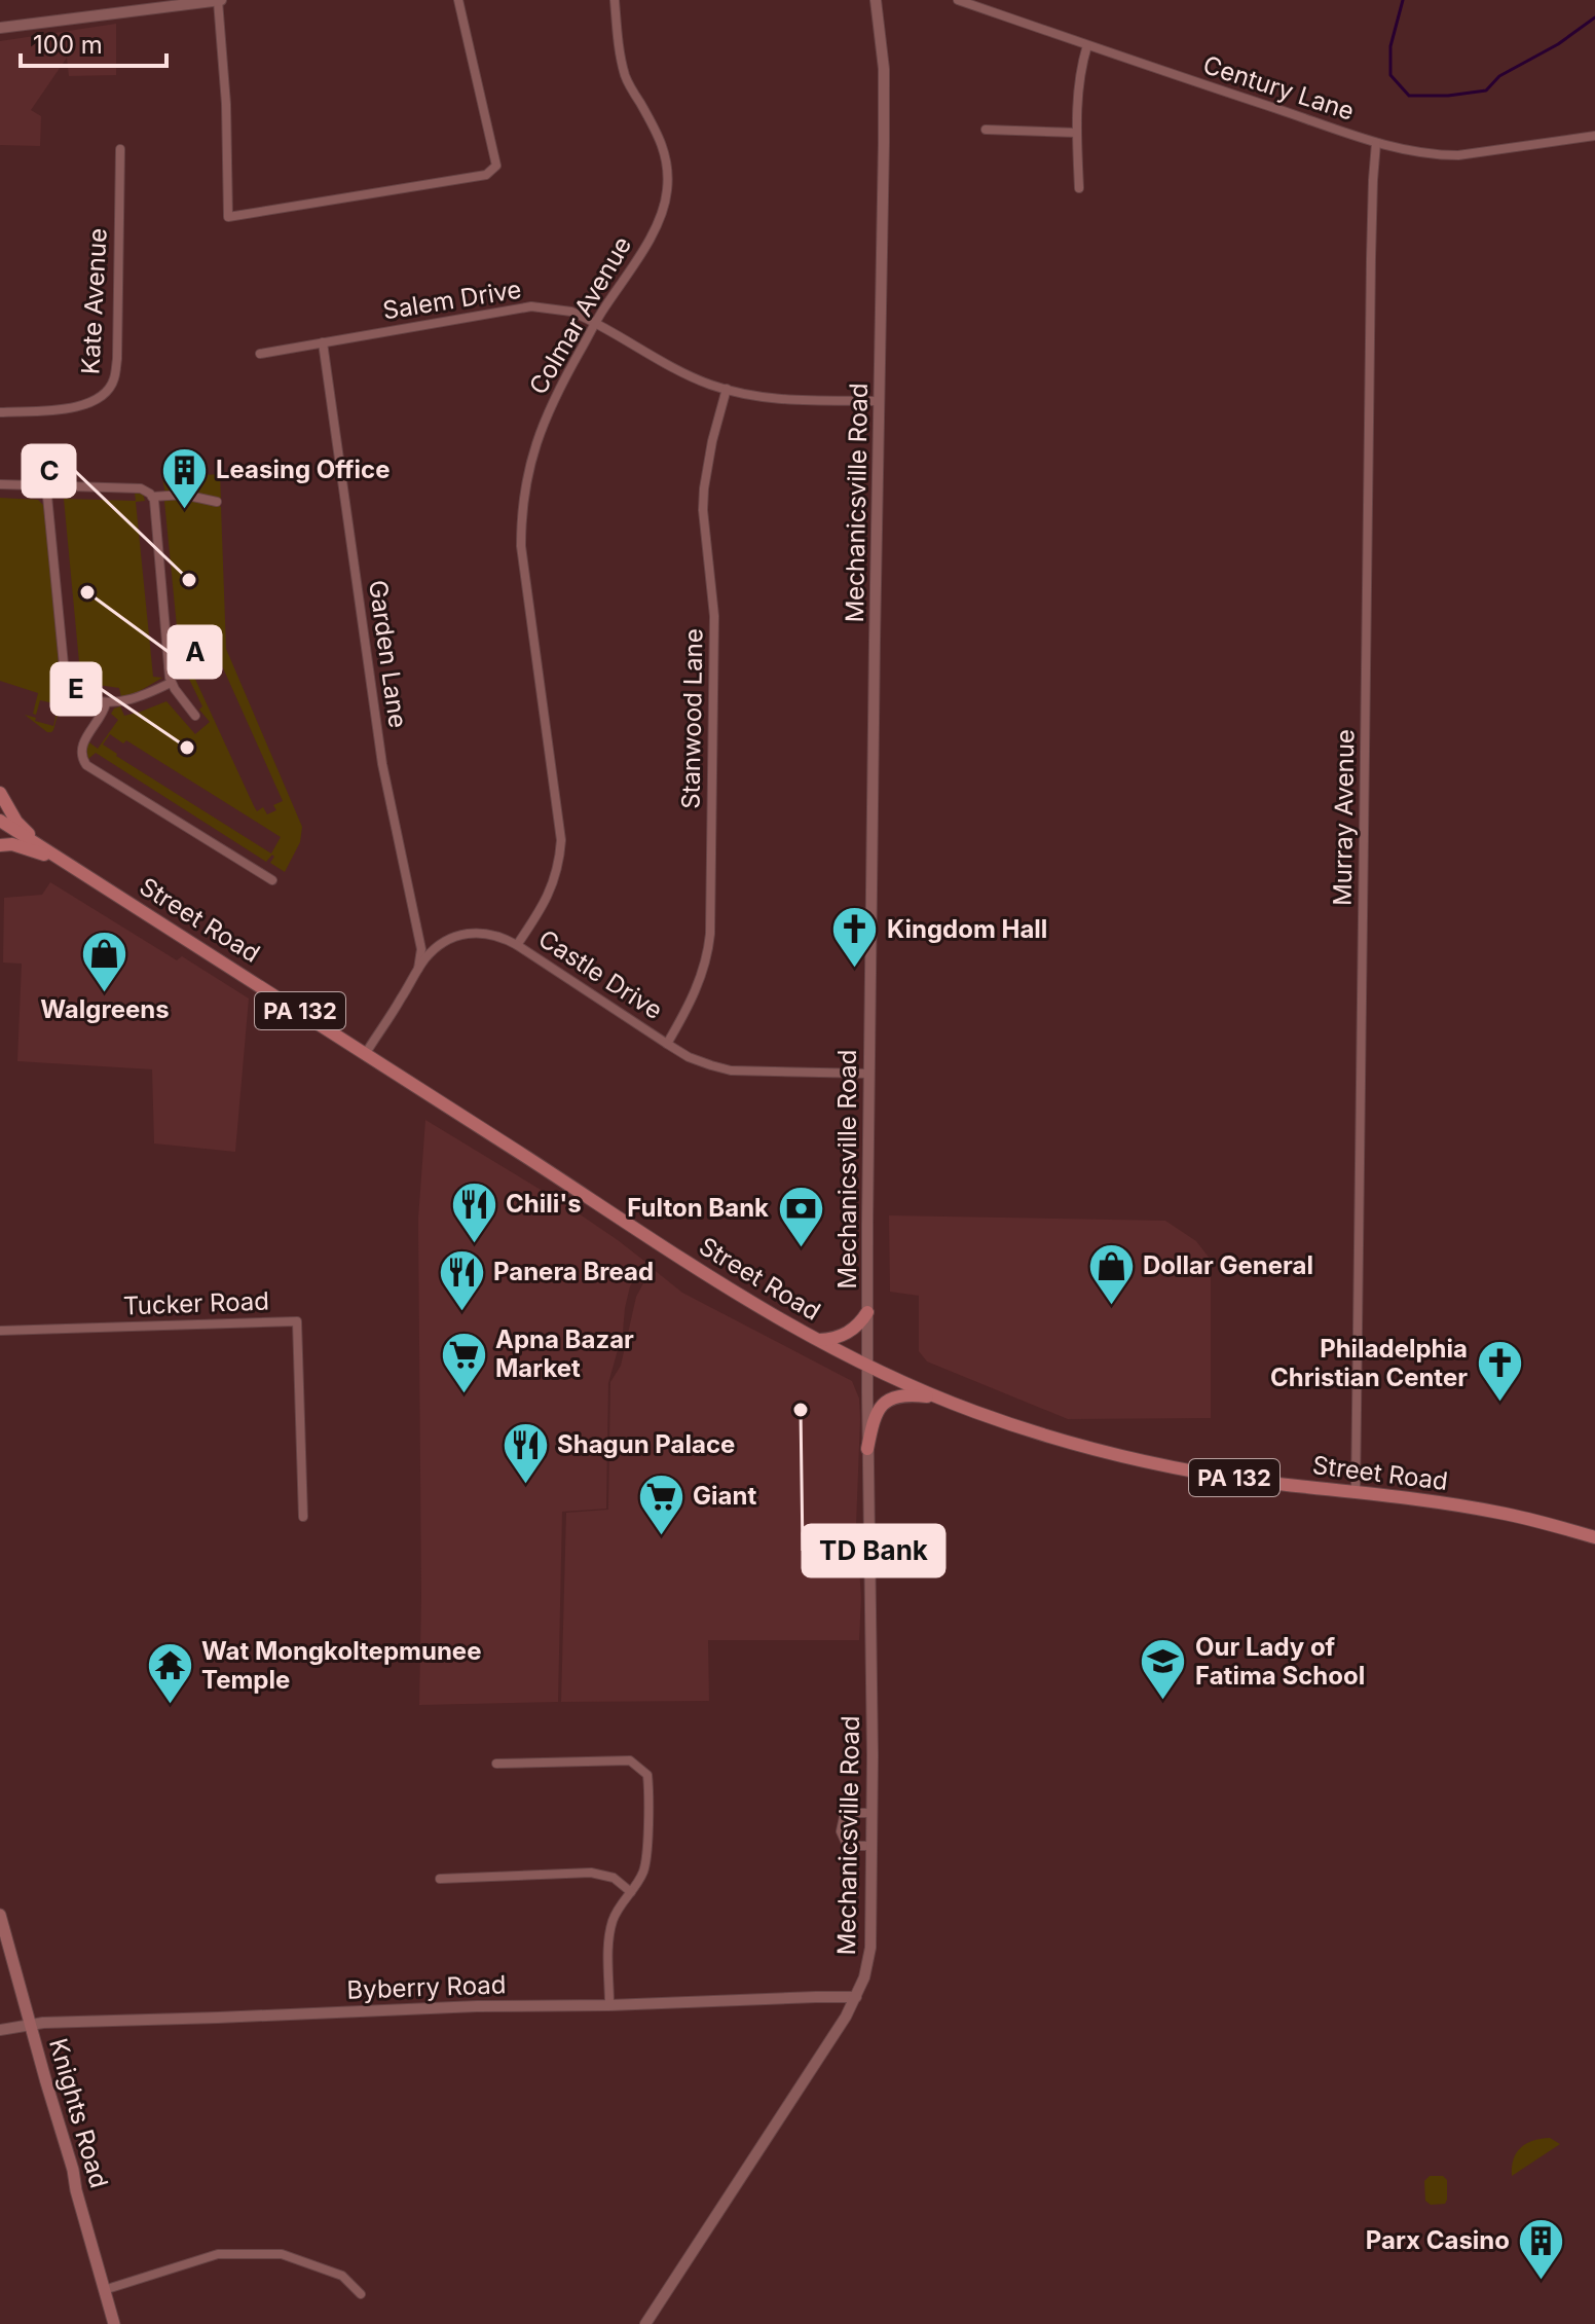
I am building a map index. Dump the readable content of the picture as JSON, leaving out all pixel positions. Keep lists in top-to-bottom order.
{
  "streets": {
    "main road": ["Street Road", "PA 132", "Knights Road"],
    "street": [
      "Century Lane",
      "Salem Drive",
      "Kate Avenue",
      "Colmar Avenue",
      "Mechanicsville Road",
      "Garden Lane",
      "Stanwood Lane",
      "Murray Avenue",
      "Castle Drive",
      "Tucker Road",
      "Byberry Road"
    ]
  },
  "crossings": [
    ["Century Lane", "Murray Avenue"],
    ["Salem Drive", "Colmar Avenue"],
    ["Salem Drive", "Mechanicsville Road"],
    ["Salem Drive", "Garden Lane"],
    ["Salem Drive", "Stanwood Lane"],
    ["Colmar Avenue", "Castle Drive"],
    ["Mechanicsville Road", "Street Road"],
    ["Mechanicsville Road", "Castle Drive"],
    ["Mechanicsville Road", "Byberry Road"],
    ["Garden Lane", "Castle Drive"],
    ["Stanwood Lane", "Castle Drive"],
    ["Murray Avenue", "Street Road"],
    ["Street Road", "Castle Drive"],
    ["Byberry Road", "Knights Road"]
  ],
  "places": {
    "building": ["Leasing Office", "Parx Casino"],
    "other": [
      "C",
      "A",
      "E",
      "TD Bank"
    ],
    "church": ["Kingdom Hall", "Philadelphia Christian Center"],
    "shop": ["Walgreens", "Dollar General"],
    "restaurant": ["Chili's", "Panera Bread", "Shagun Palace"],
    "bank": ["Fulton Bank"],
    "supermarket": ["Apna Bazar Market", "Giant"],
    "school or university": ["Our Lady of Fatima School"],
    "temple": ["Wat Mongkoltepmunee Temple"]
  },
  "scale_bar": "100 m"
}
